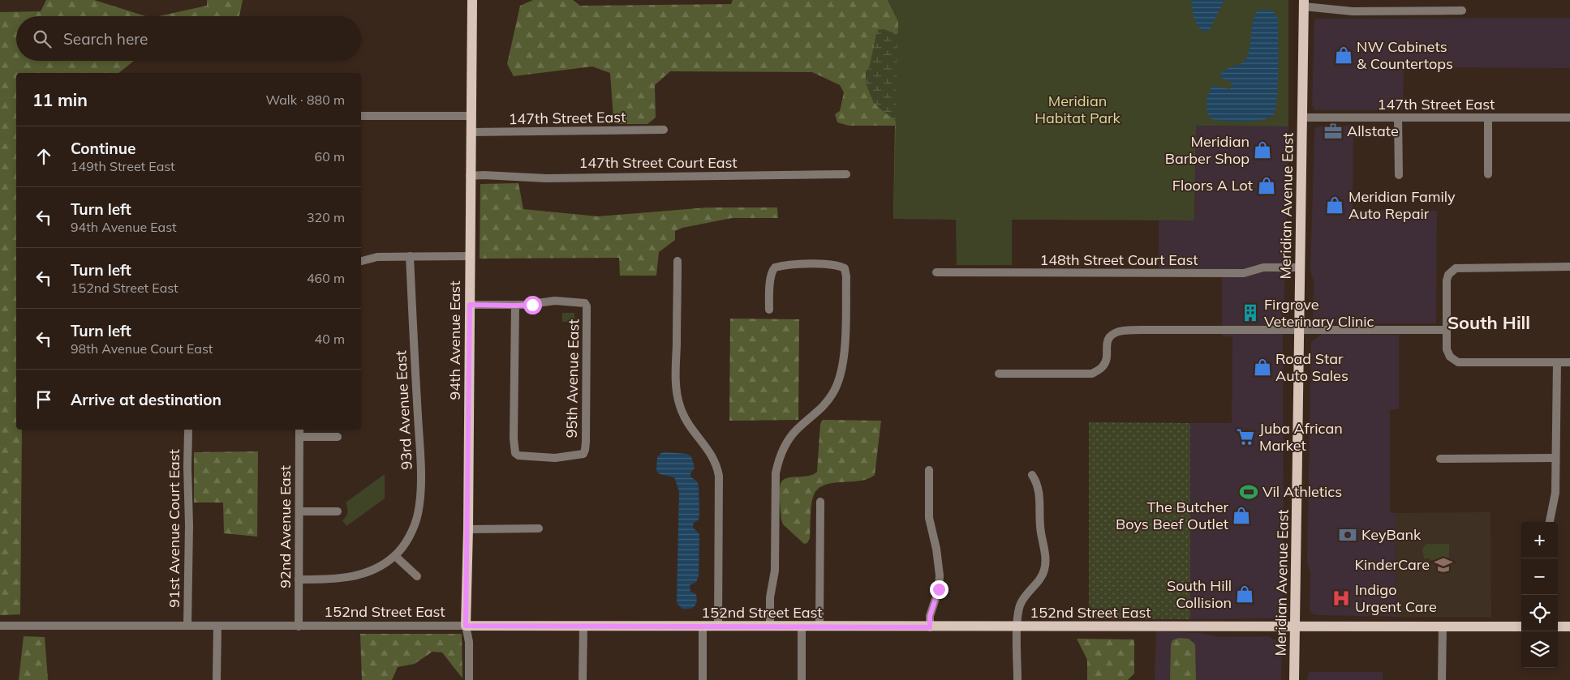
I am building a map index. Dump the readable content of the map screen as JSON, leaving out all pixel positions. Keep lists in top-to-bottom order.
{
  "streets": {
    "main road": ["Meridian Avenue East", "94th Avenue East", "152nd Street East"],
    "street": [
      "147th Street East",
      "147th Street Court East",
      "148th Street Court East",
      "95th Avenue East",
      "93rd Avenue East",
      "92nd Avenue East",
      "91st Avenue Court East"
    ]
  },
  "crossings": [
    ["147th Street East", "Meridian Avenue East"],
    ["147th Street East", "94th Avenue East"],
    ["147th Street Court East", "94th Avenue East"],
    ["Meridian Avenue East", "148th Street Court East"],
    ["Meridian Avenue East", "152nd Street East"],
    ["94th Avenue East", "152nd Street East"],
    ["92nd Avenue East", "152nd Street East"],
    ["91st Avenue Court East", "152nd Street East"]
  ],
  "districts": ["South Hill"],
  "parks": ["Meridian Habitat Park"],
  "places": {
    "shop": [
      "NW Cabinets & Countertops",
      "Meridian Barber Shop",
      "Floors A Lot",
      "Meridian Family Auto Repair",
      "Road Star Auto Sales",
      "The Butcher Boys Beef Outlet",
      "South Hill Collision"
    ],
    "office": ["Allstate"],
    "building": ["Firgrove Veterinary Clinic"],
    "supermarket": ["Juba African Market"],
    "sports": ["Vil Athletics"],
    "bank": ["KeyBank"],
    "school or university": ["KinderCare"],
    "hospital": ["Indigo Urgent Care"]
  },
  "page": {
    "search": "Search here",
    "heading": ["11 min", "Walk · 880 m"],
    "list": [
      ["Continue", "149th Street East", "60 m"],
      ["Turn left", "94th Avenue East", "320 m"],
      ["Turn left", "152nd Street East", "460 m"],
      ["Turn left", "98th Avenue Court East", "40 m"],
      "Arrive at destination"
    ],
    "map_buttons": ["+", "−"]
  }
}
